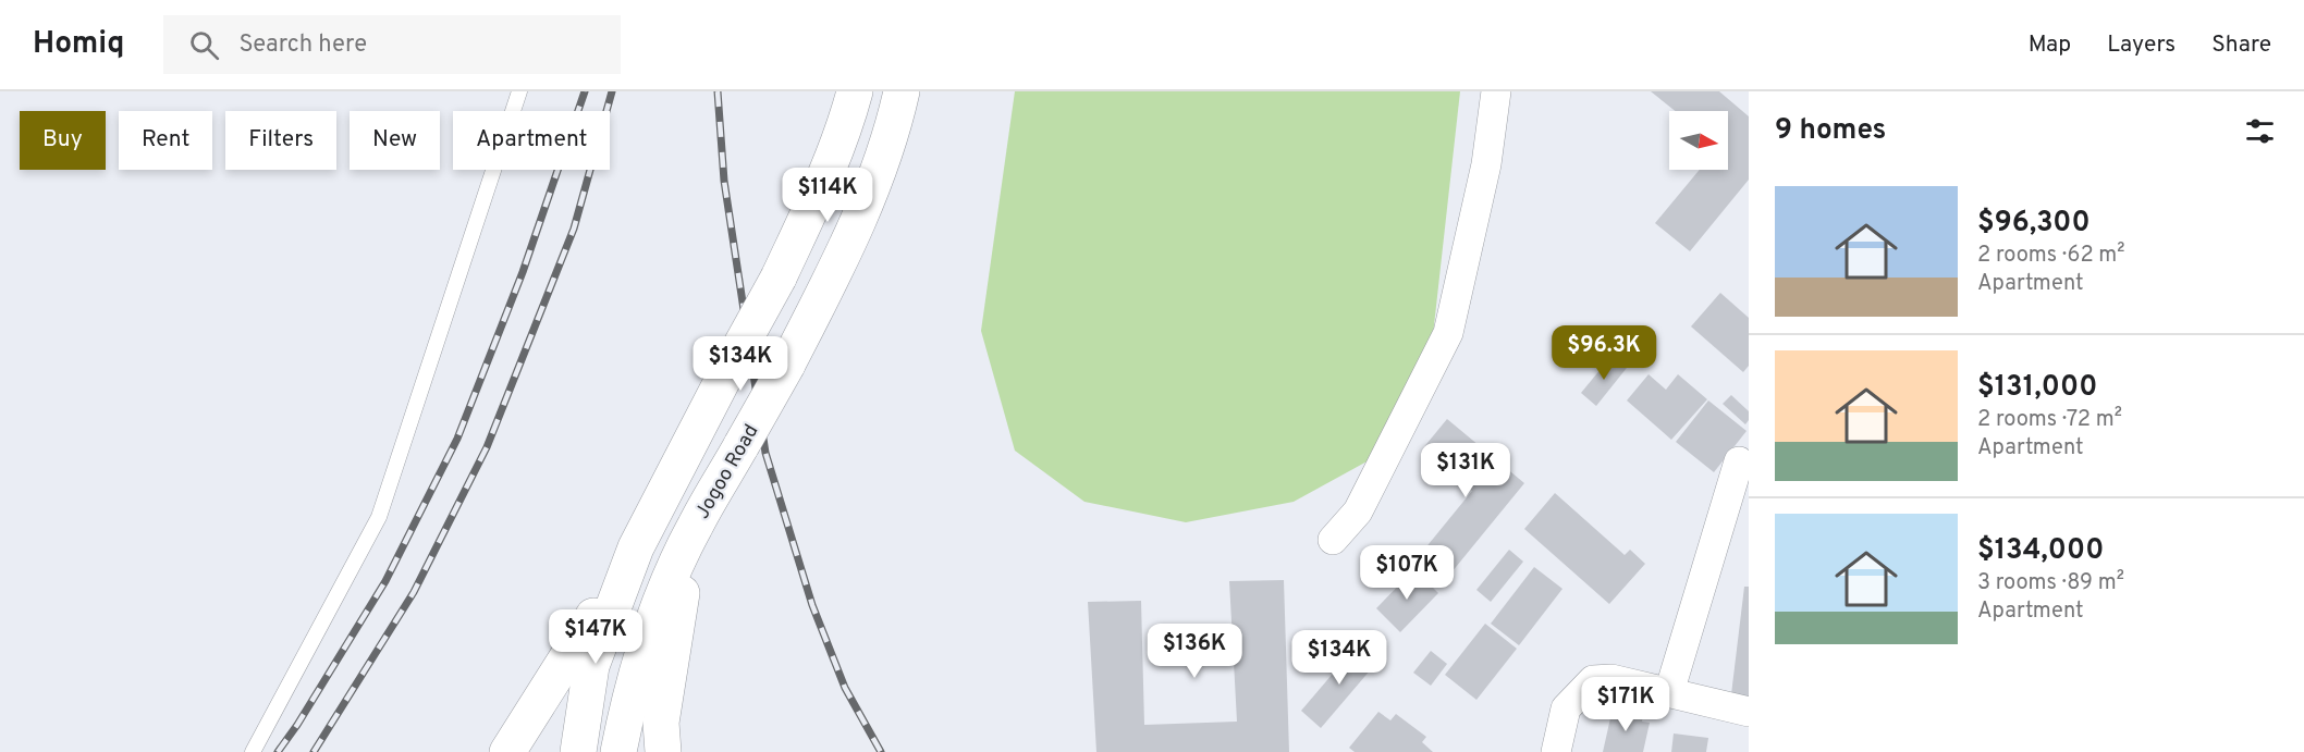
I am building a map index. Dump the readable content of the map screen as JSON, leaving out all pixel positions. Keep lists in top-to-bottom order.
{
  "streets": {
    "main road": ["Jogoo Road"]
  },
  "north": "right",
  "page": {
    "header": "Homiq",
    "search": "Search here",
    "nav": ["Map", "Layers", "Share"],
    "heading": "9 homes",
    "chip": [
      "Buy",
      "Rent",
      "Filters",
      "New",
      "Apartment"
    ],
    "price": [
      "$114K",
      "$96.3K",
      "$134K",
      "$131K",
      "$107K",
      "$147K",
      "$136K",
      "$134K",
      "$171K"
    ],
    "list": [
      {
        "name": "$96,300",
        "note": "2 rooms · 62 m² · Apartment"
      },
      {
        "name": "$131,000",
        "note": "2 rooms · 72 m² · Apartment"
      },
      {
        "name": "$134,000",
        "note": "3 rooms · 89 m² · Apartment"
      }
    ]
  }
}
